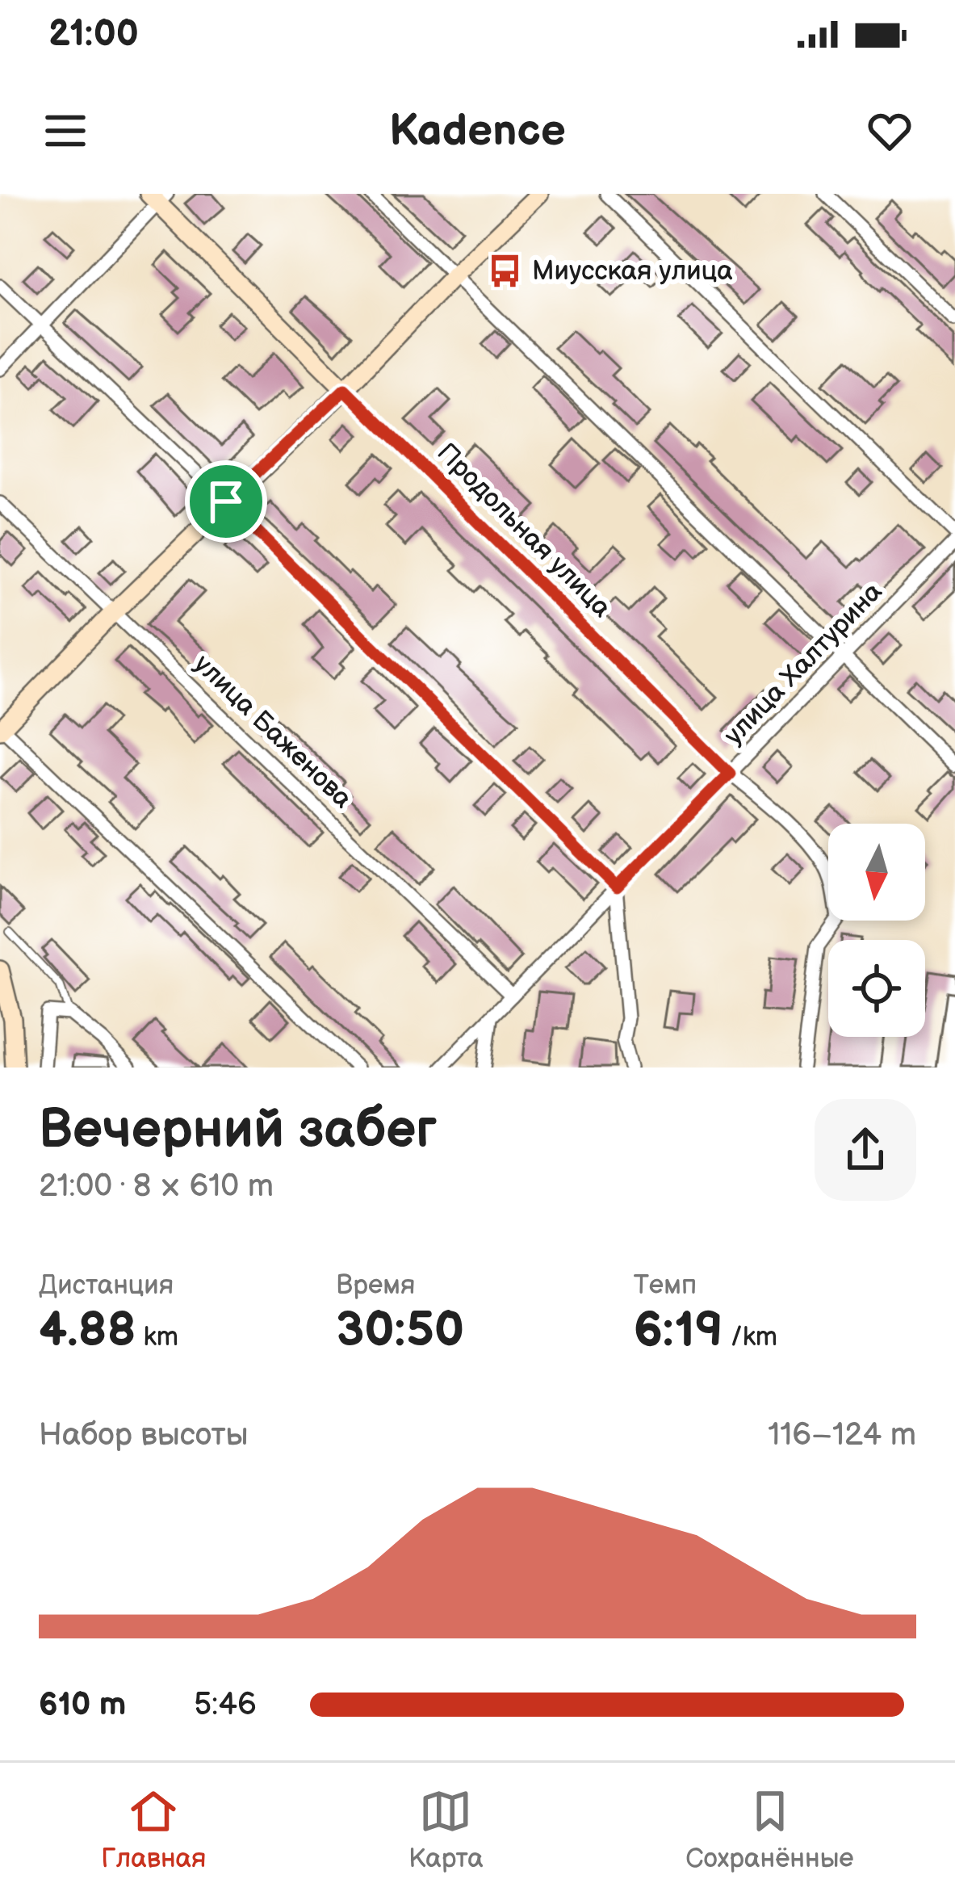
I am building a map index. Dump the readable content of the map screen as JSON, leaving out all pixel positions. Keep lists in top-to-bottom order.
{
  "streets": {
    "main road": ["Продольная улица"],
    "street": ["улица Халтурина", "улица Баженова"]
  },
  "crossings": [
    ["Продольная улица", "улица Халтурина"],
    ["улица Халтурина", "улица Баженова"]
  ],
  "places": {
    "bus stop": ["Миусская улица"]
  },
  "north": "bottom",
  "page": {
    "status": "21:00",
    "header": "Kadence",
    "heading": ["Вечерний забег", "21:00 · 8 × 610 m"],
    "stats": [
      ["Дистанция", "4.88 km"],
      ["Время", "30:50"],
      ["Темп", "6:19 /km"]
    ],
    "chart": ["Набор высоты", "116–124 m"],
    "list": [
      {
        "name": "610 m",
        "note": "5:46"
      }
    ],
    "tabs": ["Главная", "Карта", "Сохранённые"]
  }
}
